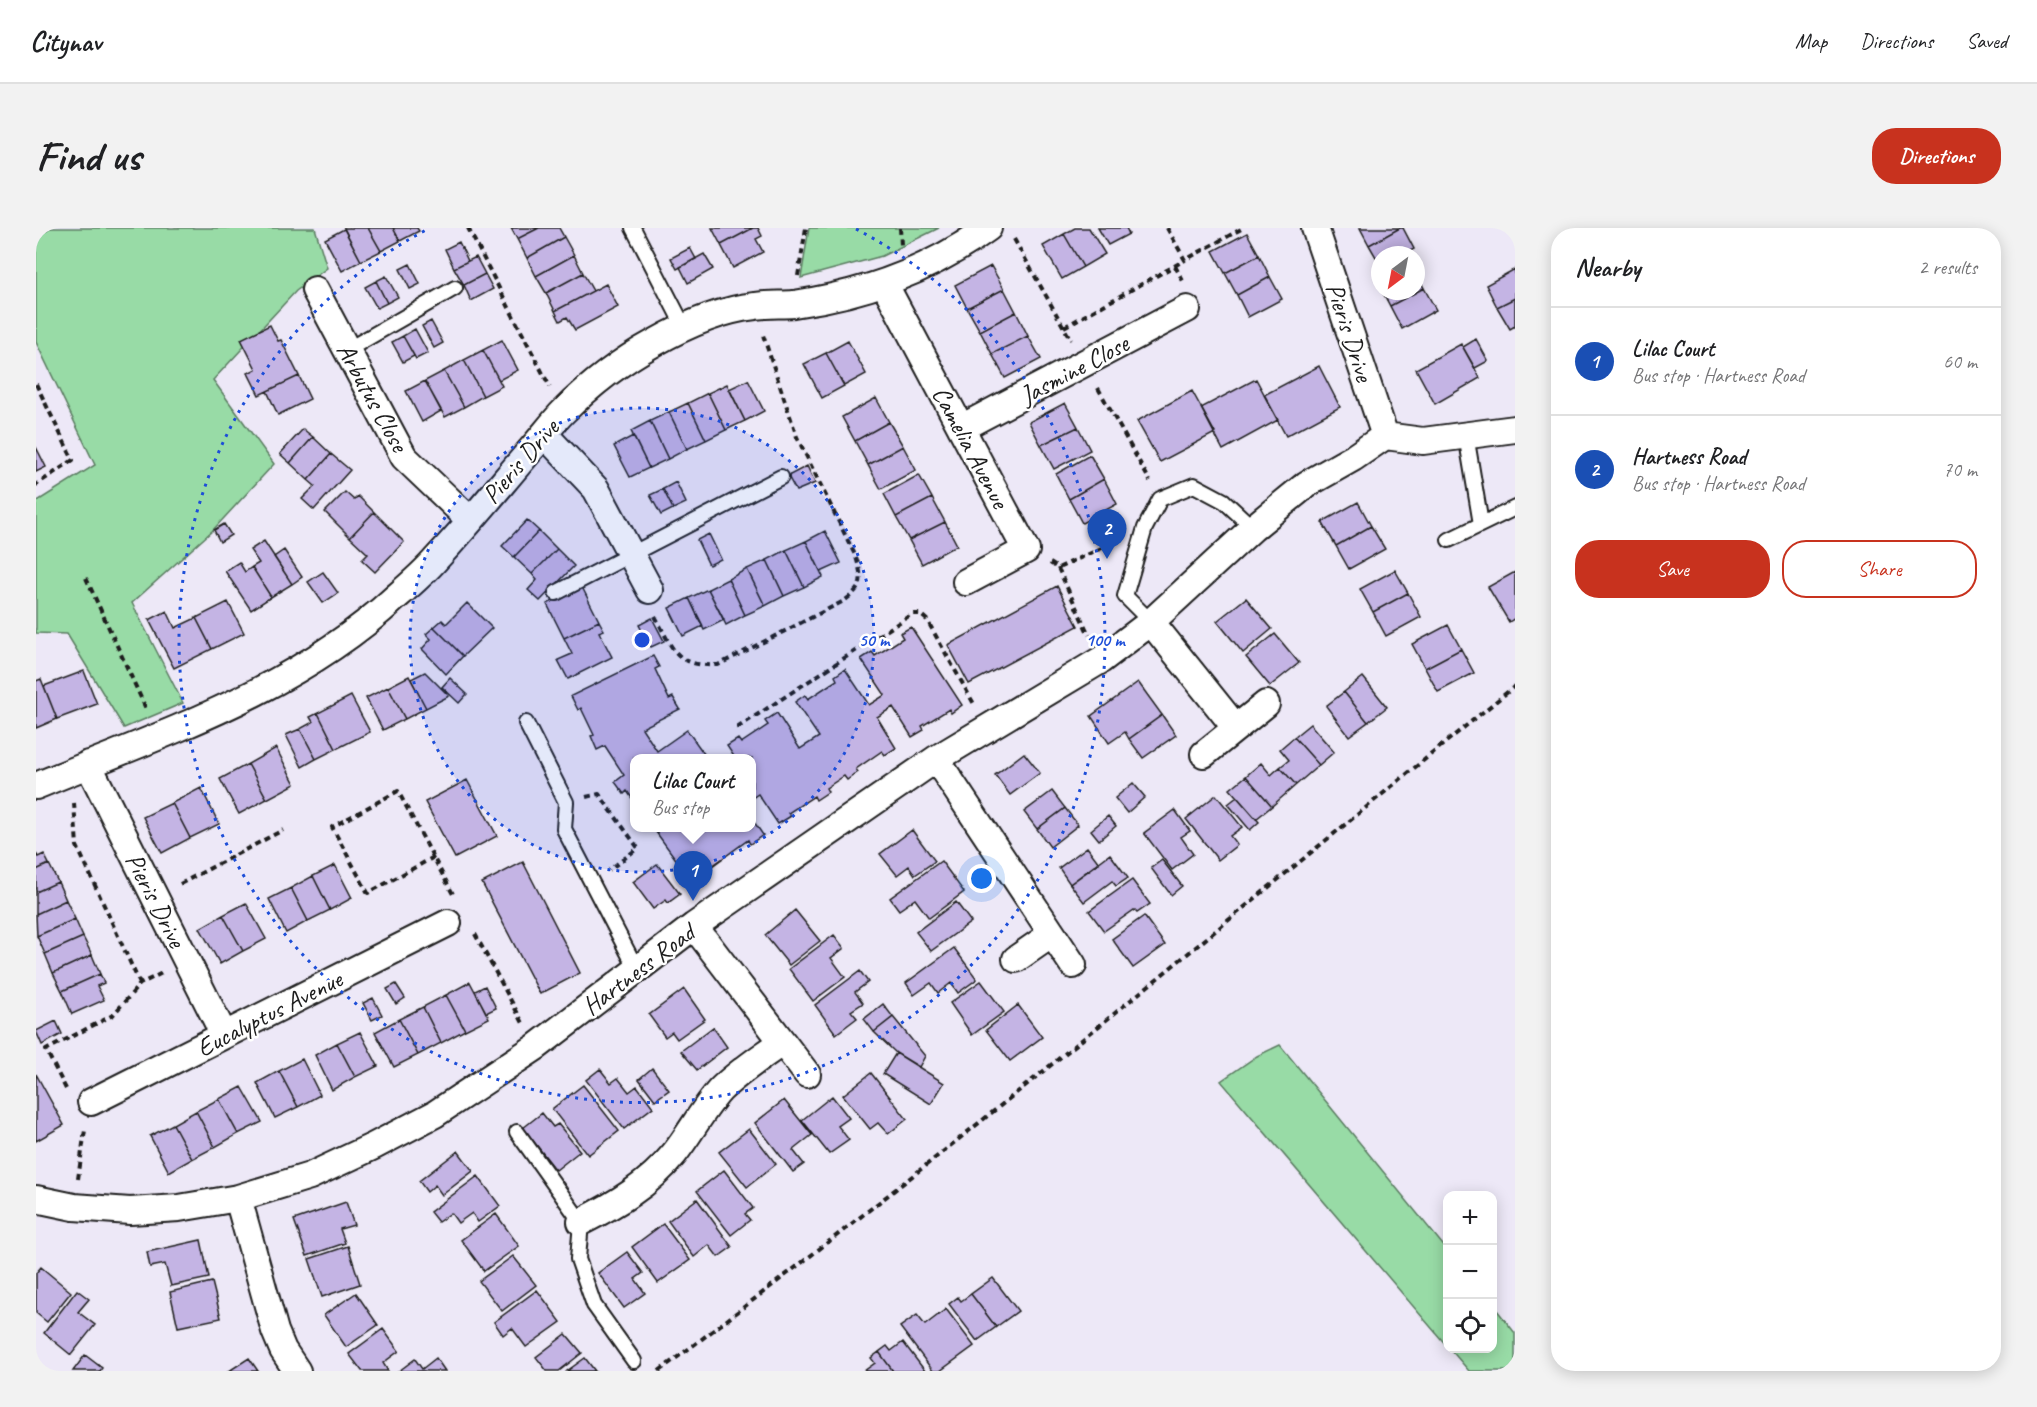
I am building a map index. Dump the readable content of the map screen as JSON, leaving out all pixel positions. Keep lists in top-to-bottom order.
{
  "streets": {
    "street": [
      "Pieris Drive",
      "Jasmine Close",
      "Arbutus Close",
      "Camelia Avenue",
      "Hartness Road",
      "Eucalyptus Avenue"
    ]
  },
  "crossings": [
    ["Pieris Drive", "Arbutus Close"],
    ["Pieris Drive", "Camelia Avenue"],
    ["Pieris Drive", "Hartness Road"],
    ["Pieris Drive", "Eucalyptus Avenue"],
    ["Jasmine Close", "Camelia Avenue"]
  ],
  "north": "bottom left",
  "page": {
    "header": "Citynav",
    "nav": ["Map", "Directions", "Saved"],
    "buttons": [
      "Directions",
      ["Save", "Share"]
    ],
    "title": "Find us",
    "heading": ["Nearby", "2 results"],
    "list": [
      {
        "mark": "1",
        "name": "Lilac Court",
        "note": "Bus stop · Hartness Road",
        "value": "60 m"
      },
      {
        "mark": "2",
        "name": "Hartness Road",
        "note": "Bus stop · Hartness Road",
        "value": "70 m"
      }
    ],
    "pins": ["2", "1"],
    "popup": ["Lilac Court", "Bus stop"],
    "map_buttons": ["+", "−"]
  },
  "rings": ["50 m", "100 m"]
}
